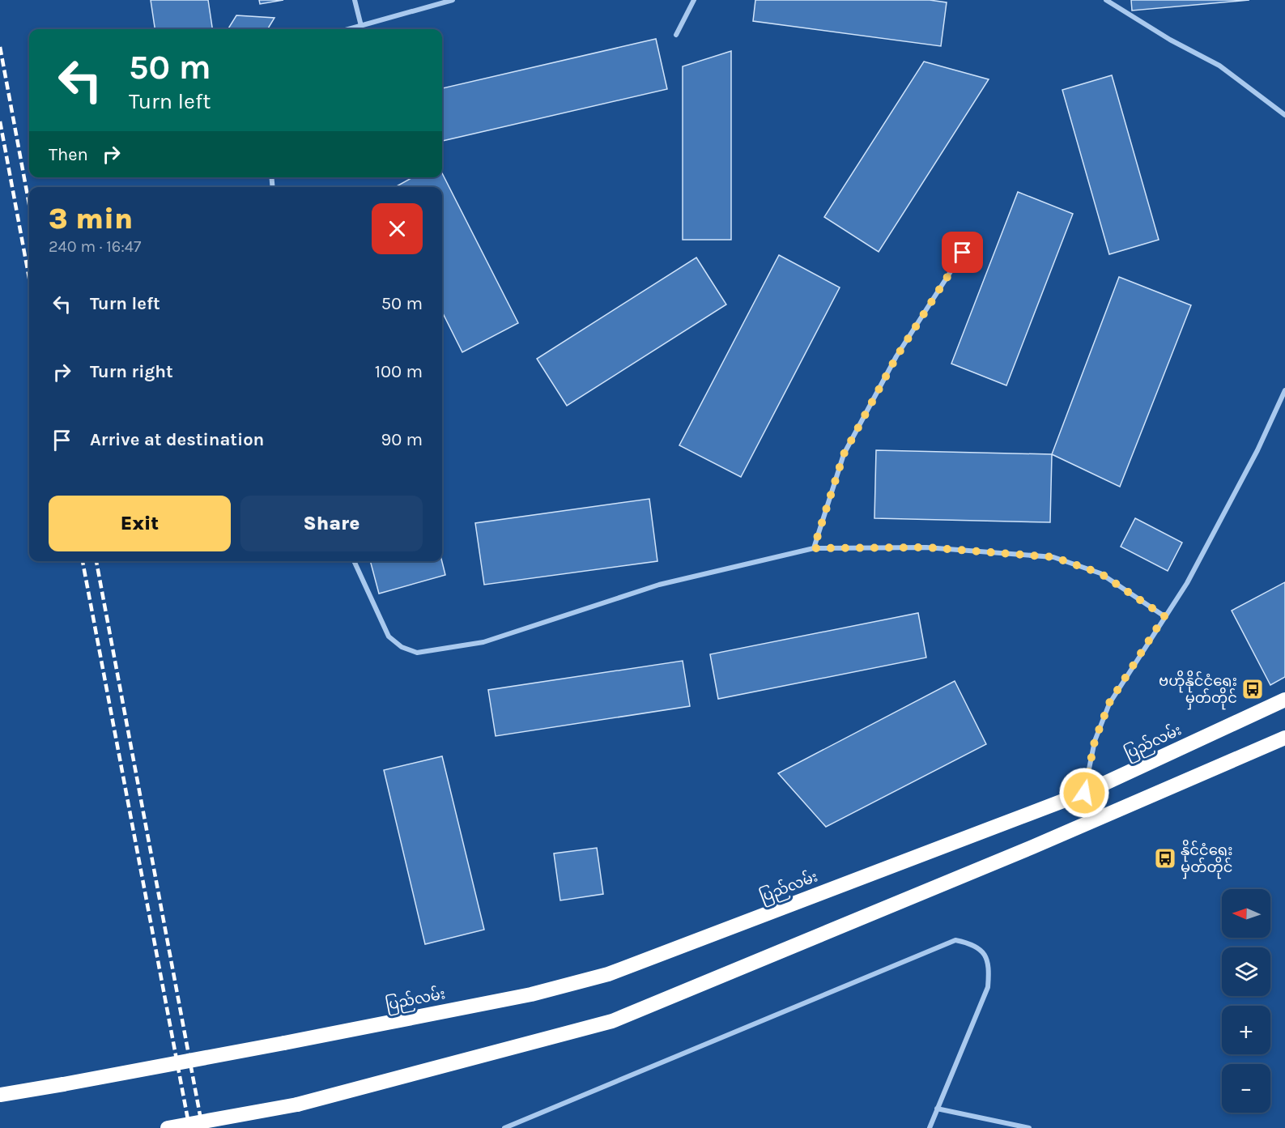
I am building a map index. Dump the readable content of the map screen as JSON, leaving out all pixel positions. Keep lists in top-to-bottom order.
{
  "streets": {
    "highway": ["ပြည်လမ်း"]
  },
  "places": {
    "bus stop": ["ဗဟိုနိုင်ငံရေး မှတ်တိုင်", "နိုင်ငံရေး မှတ်တိုင်"]
  },
  "north": "left",
  "page": {
    "turn": ["50 m", "Turn left"],
    "then": "Then",
    "heading": ["3 min", "240 m · 16:47"],
    "list": [
      {
        "name": "Turn left",
        "value": "50 m"
      },
      {
        "name": "Turn right",
        "value": "100 m"
      },
      {
        "name": "Arrive at destination",
        "value": "90 m"
      }
    ],
    "buttons": ["Exit", "Share"],
    "map_buttons": ["+", "−"]
  }
}
